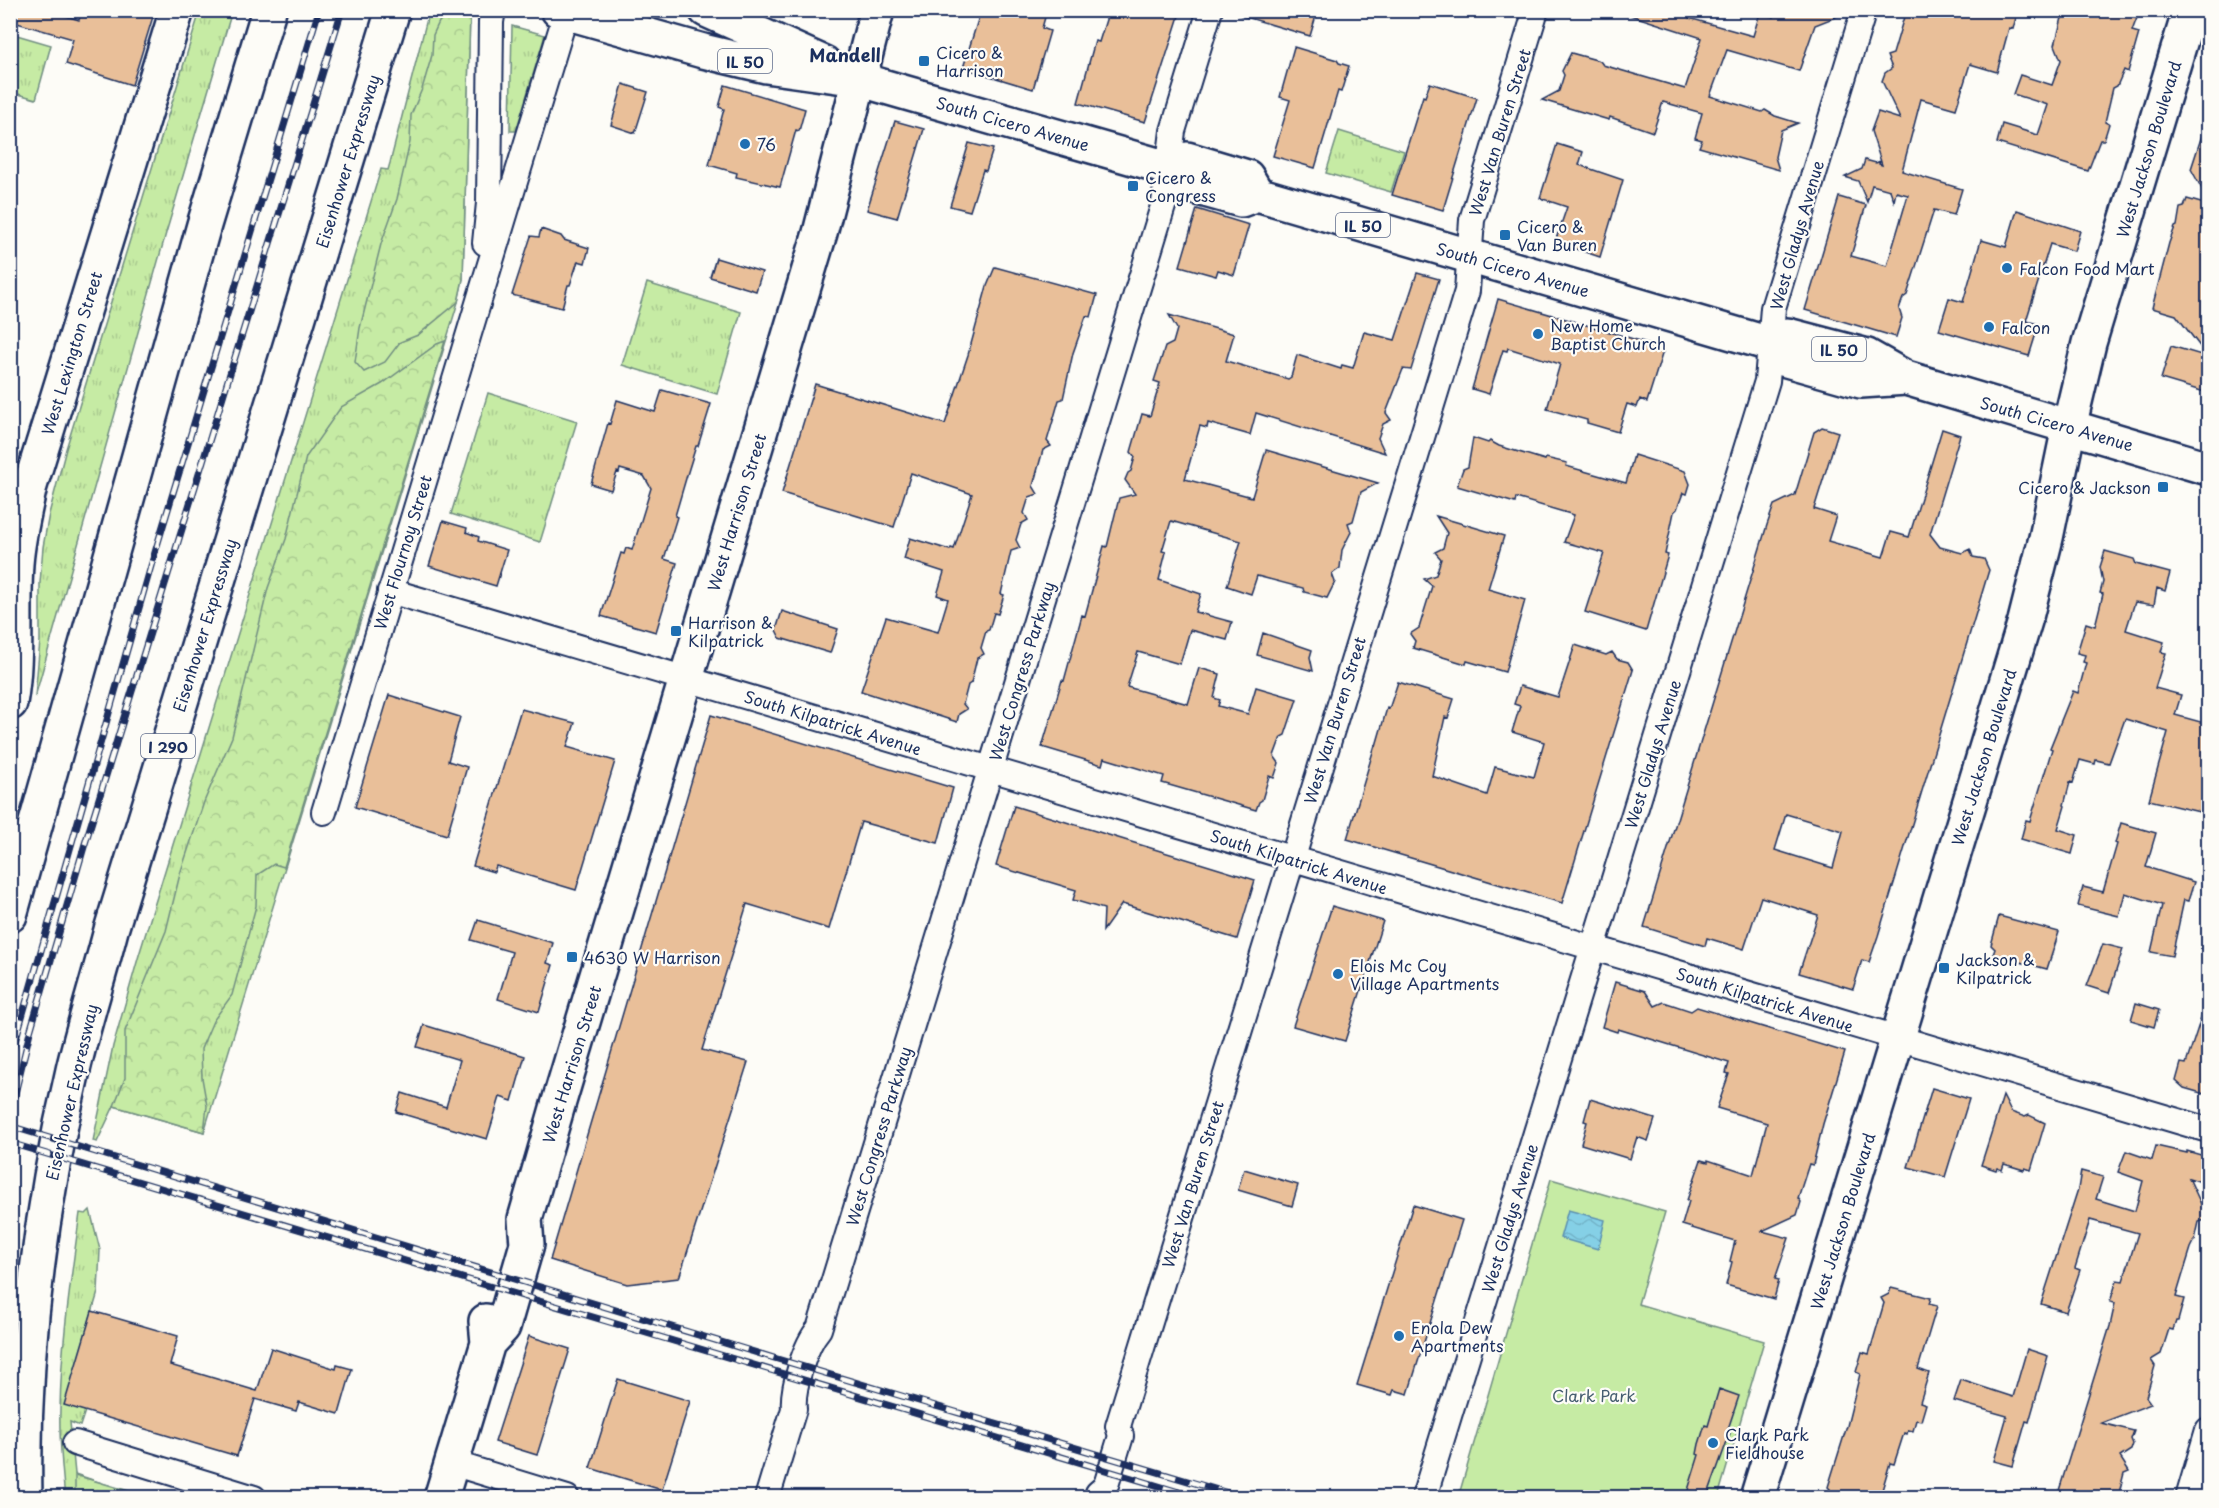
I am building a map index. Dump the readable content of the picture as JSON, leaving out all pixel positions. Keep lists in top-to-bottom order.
{
  "streets": {
    "main road": [
      "IL 50",
      "South Cicero Avenue",
      "West Jackson Boulevard",
      "Eisenhower Expressway",
      "West Lexington Street",
      "West Harrison Street",
      "I 290"
    ],
    "street": [
      "West Van Buren Street",
      "West Gladys Avenue",
      "West Flournoy Street",
      "West Congress Parkway",
      "South Kilpatrick Avenue"
    ]
  },
  "crossings": [
    ["South Cicero Avenue", "West Van Buren Street"],
    ["South Cicero Avenue", "West Jackson Boulevard"],
    ["South Cicero Avenue", "West Gladys Avenue"],
    ["South Cicero Avenue", "West Harrison Street"],
    ["South Cicero Avenue", "West Flournoy Street"],
    ["South Cicero Avenue", "West Congress Parkway"],
    ["West Van Buren Street", "South Kilpatrick Avenue"],
    ["West Jackson Boulevard", "South Kilpatrick Avenue"],
    ["West Gladys Avenue", "South Kilpatrick Avenue"],
    ["West Harrison Street", "South Kilpatrick Avenue"],
    ["West Flournoy Street", "South Kilpatrick Avenue"],
    ["West Congress Parkway", "South Kilpatrick Avenue"]
  ],
  "districts": ["Mandell"],
  "parks": ["Clark Park"],
  "places": {
    "transit": [
      "Cicero & Harrison",
      "Cicero & Congress",
      "Cicero & Van Buren",
      "Cicero & Jackson",
      "Harrison & Kilpatrick",
      "4630 W Harrison",
      "Jackson & Kilpatrick"
    ],
    "other": [
      "76",
      "Falcon Food Mart",
      "Falcon",
      "New Home Baptist Church",
      "Elois Mc Coy Village Apartments",
      "Enola Dew Apartments",
      "Clark Park Fieldhouse"
    ]
  }
}
